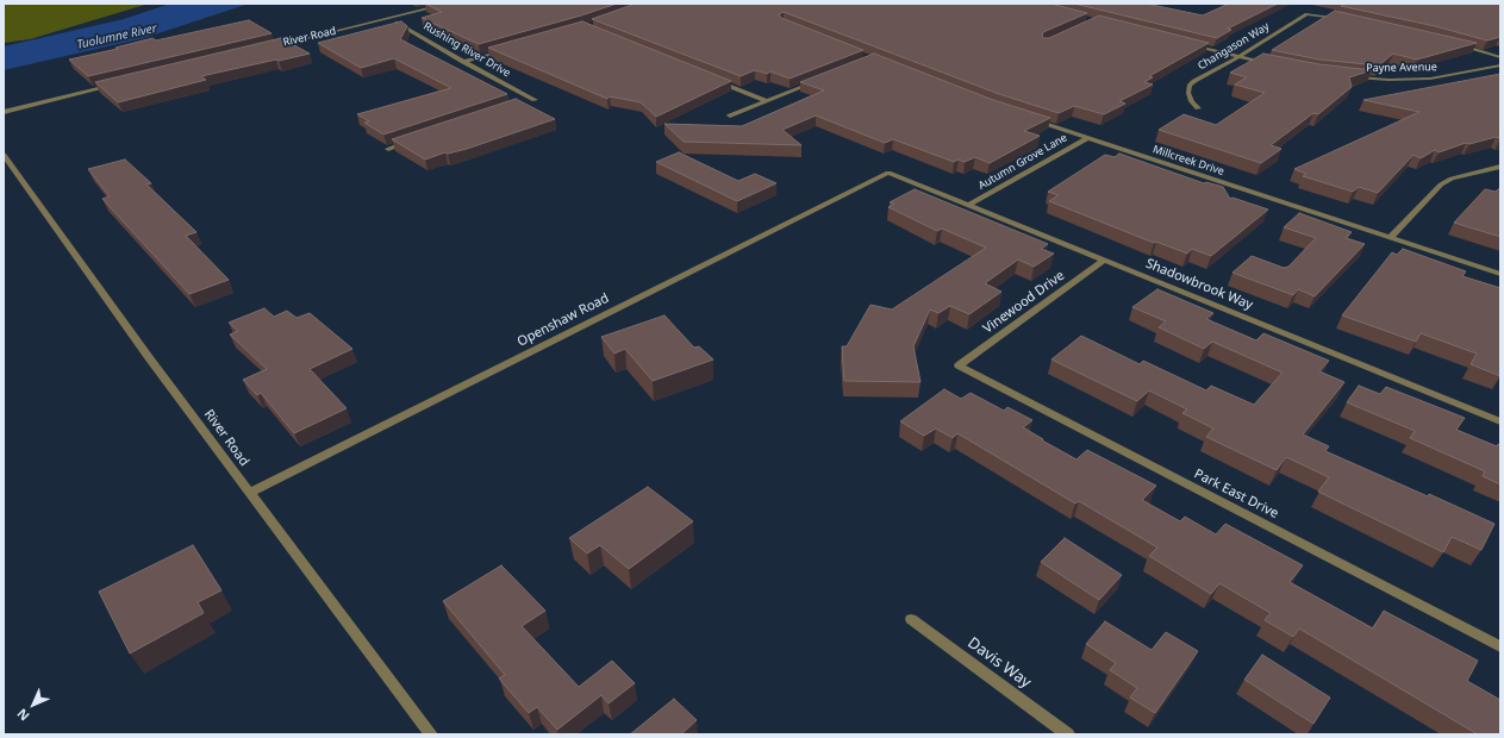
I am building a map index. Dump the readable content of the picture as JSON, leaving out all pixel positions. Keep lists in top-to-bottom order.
{
  "streets": {
    "street": [
      "River Road",
      "Changason Way",
      "Rushing River Drive",
      "Payne Avenue",
      "Millcreek Drive",
      "Autumn Grove Lane",
      "Shadowbrook Way",
      "Vinewood Drive",
      "Openshaw Road",
      "Park East Drive",
      "Davis Way"
    ]
  },
  "crossings": [
    ["River Road", "Rushing River Drive"],
    ["River Road", "Openshaw Road"],
    ["Millcreek Drive", "Autumn Grove Lane"],
    ["Autumn Grove Lane", "Shadowbrook Way"],
    ["Shadowbrook Way", "Vinewood Drive"],
    ["Shadowbrook Way", "Openshaw Road"],
    ["Vinewood Drive", "Park East Drive"]
  ],
  "water": ["Tuolumne River"],
  "north": "bottom left"
}
